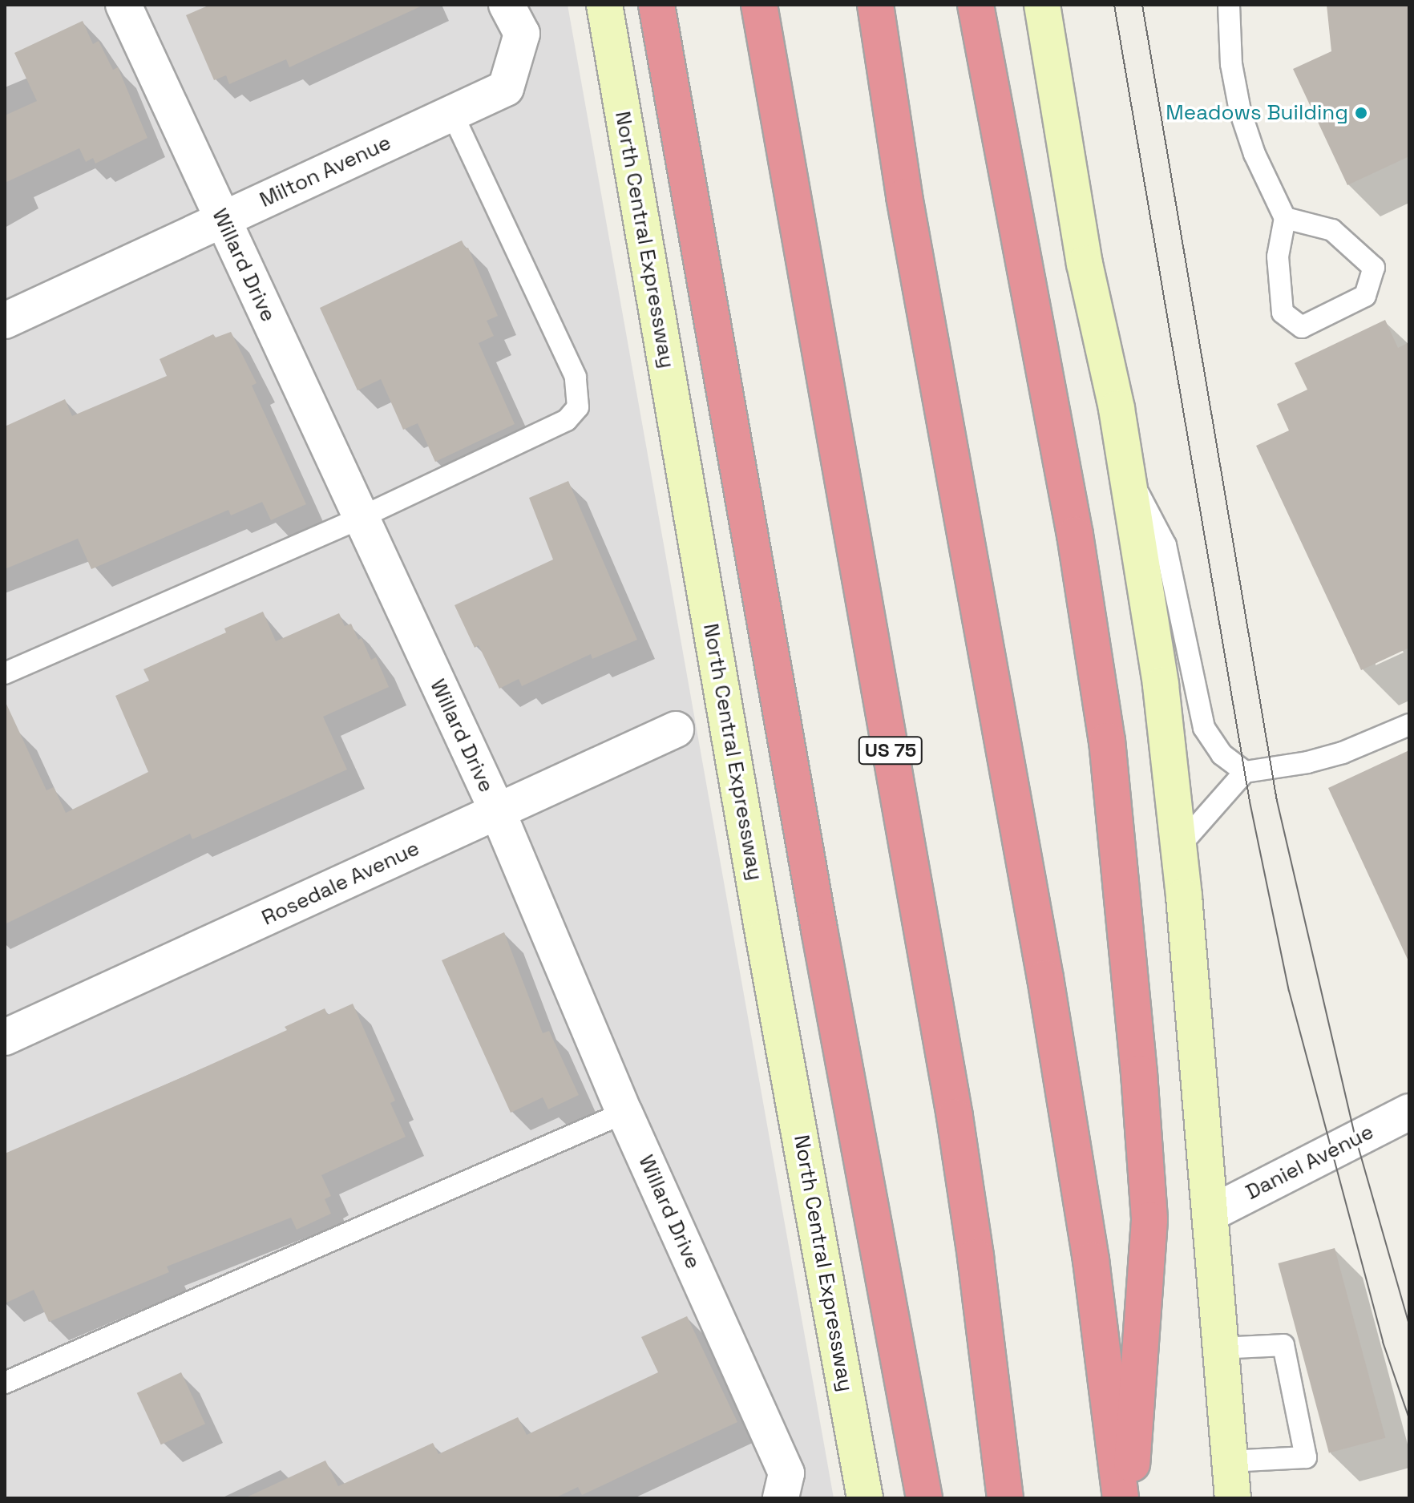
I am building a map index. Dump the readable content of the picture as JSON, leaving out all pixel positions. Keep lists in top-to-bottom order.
{
  "streets": {
    "highway": ["US 75"],
    "main road": ["North Central Expressway"],
    "street": [
      "Milton Avenue",
      "Willard Drive",
      "Rosedale Avenue",
      "Daniel Avenue"
    ]
  },
  "crossings": [
    ["Milton Avenue", "Willard Drive"],
    ["Willard Drive", "Rosedale Avenue"]
  ],
  "places": ["Meadows Building"]
}
